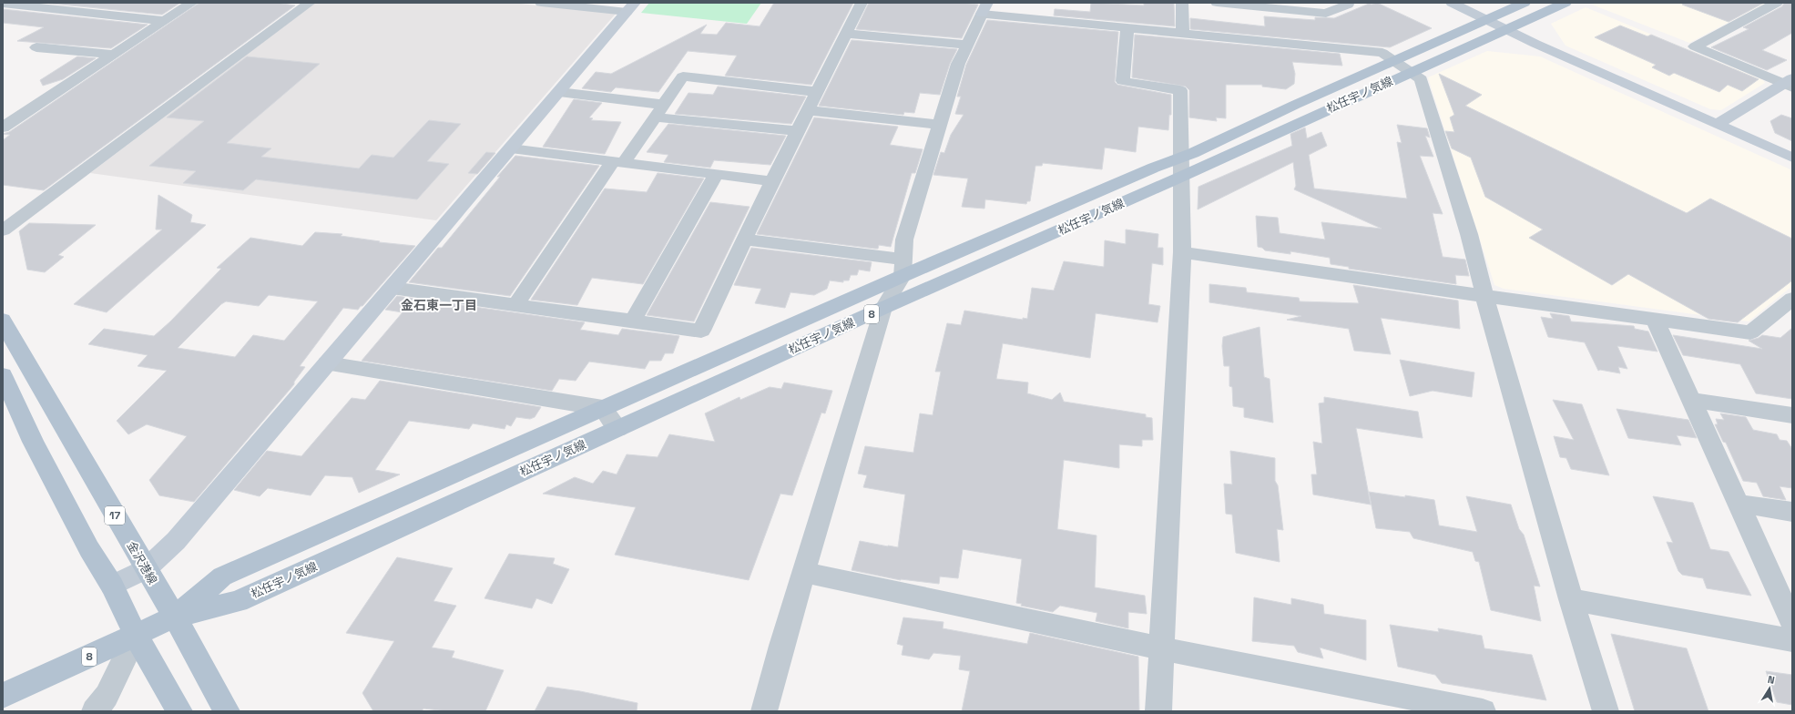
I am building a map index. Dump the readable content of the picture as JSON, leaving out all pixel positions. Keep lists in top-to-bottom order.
{
  "streets": {
    "main road": [
      "松任宇ノ気線",
      "8",
      "17",
      "金沢港線"
    ]
  },
  "crossings": [
    ["松任宇ノ気線", "金沢港線"]
  ],
  "districts": ["金石東一丁目"],
  "north": "top"
}
